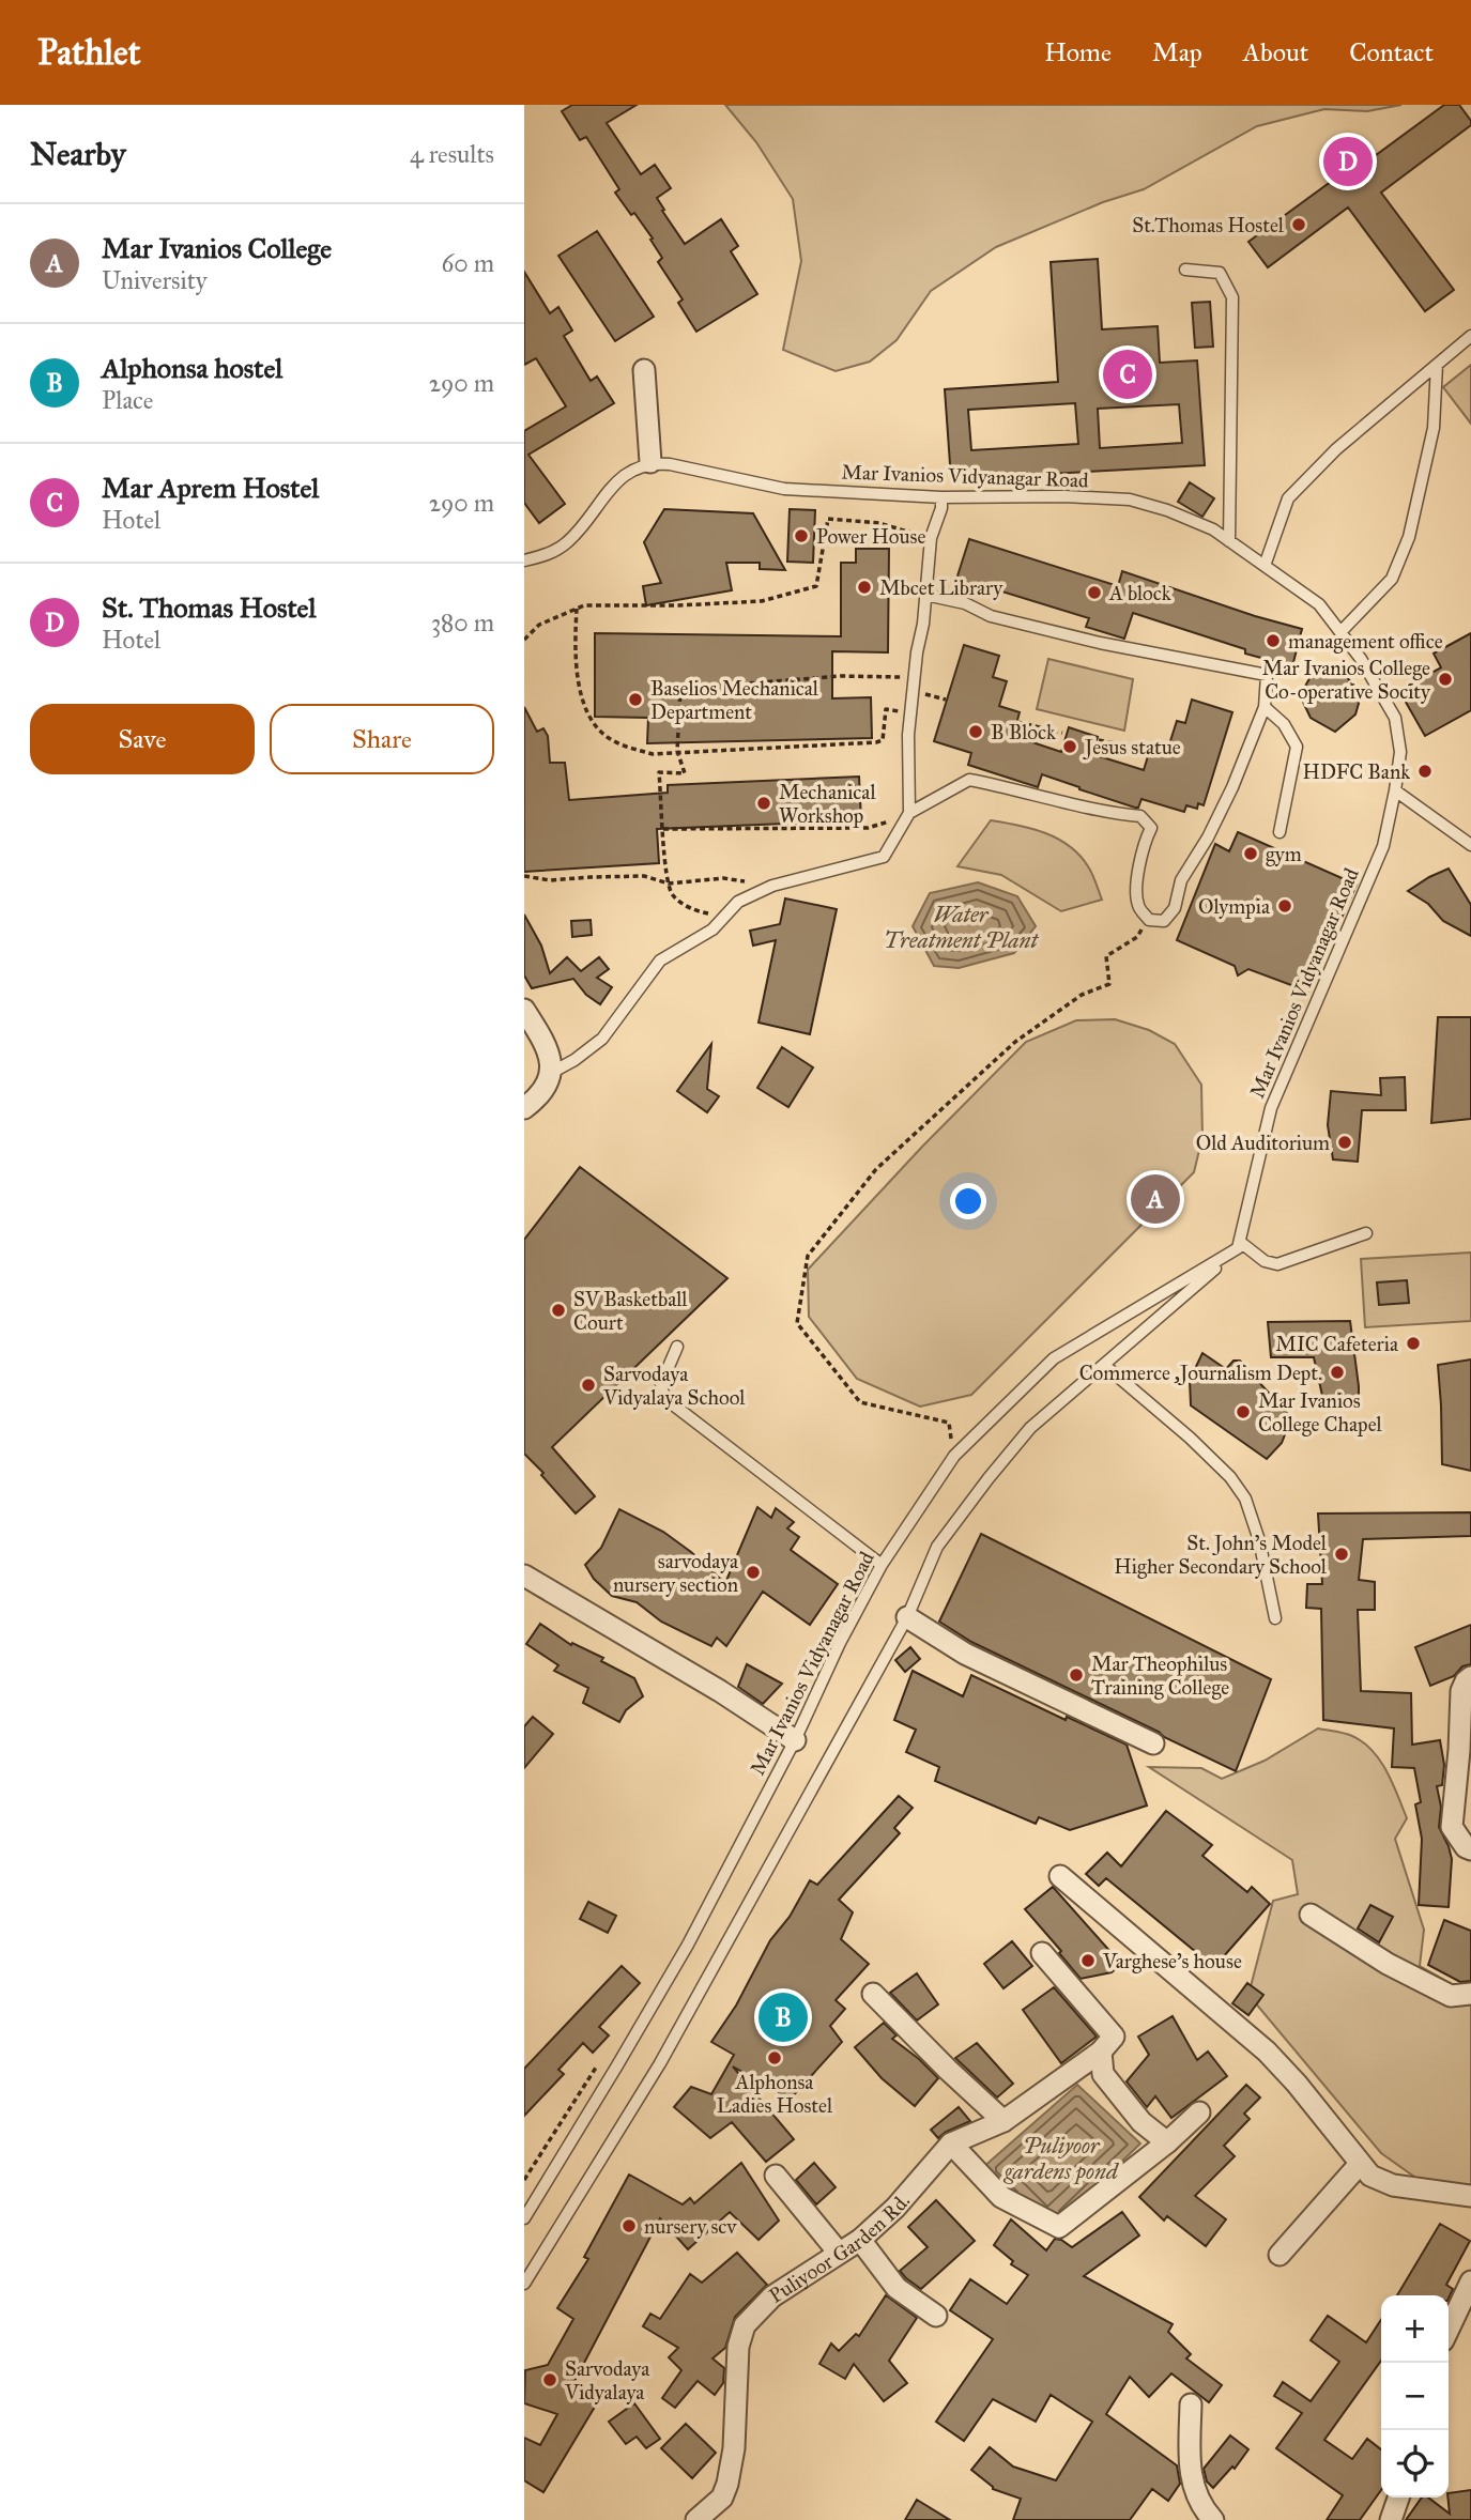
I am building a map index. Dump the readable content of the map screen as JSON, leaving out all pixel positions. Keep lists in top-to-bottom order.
{
  "streets": {
    "street": ["Puliyoor Garden Rd."],
    "lane": ["Mar Ivanios Vidyanagar Road"]
  },
  "water": ["Water Treatment Plant", "Puliyoor gardens pond"],
  "places": [
    "St.Thomas Hostel",
    "Power House",
    "Mbcet Library",
    "A block",
    "management office",
    "Mar Ivanios College Co-operative Socity",
    "Baselios Mechanical Department",
    "B Block",
    "Jesus statue",
    "HDFC Bank",
    "Mechanical Workshop",
    "gym",
    "Olympia",
    "Old Auditorium",
    "SV Basketball Court",
    "MIC Cafeteria",
    "Commerce ,Journalism Dept.",
    "Sarvodaya Vidyalaya School",
    "Mar Ivanios College Chapel",
    "St. John's Model Higher Secondary School",
    "sarvodaya nursery section",
    "Mar Theophilus Training College",
    "Varghese's house",
    "Alphonsa Ladies Hostel",
    "nursery scv",
    "Sarvodaya Vidyalaya"
  ],
  "page": {
    "header": "Pathlet",
    "nav": [
      "Home",
      "Map",
      "About",
      "Contact"
    ],
    "heading": ["Nearby", "4 results"],
    "pins": [
      "D",
      "C",
      "A",
      "B"
    ],
    "list": [
      {
        "mark": "A",
        "name": "Mar Ivanios College",
        "note": "University",
        "value": "60 m"
      },
      {
        "mark": "B",
        "name": "Alphonsa hostel",
        "note": "Place",
        "value": "290 m"
      },
      {
        "mark": "C",
        "name": "Mar Aprem Hostel",
        "note": "Hotel",
        "value": "290 m"
      },
      {
        "mark": "D",
        "name": "St. Thomas Hostel",
        "note": "Hotel",
        "value": "380 m"
      }
    ],
    "buttons": ["Save", "Share"],
    "map_buttons": ["+", "−"]
  }
}
